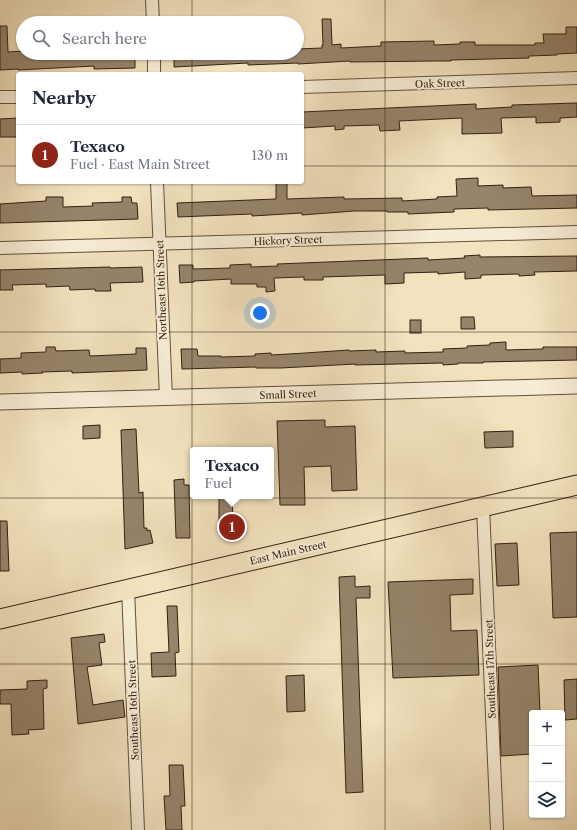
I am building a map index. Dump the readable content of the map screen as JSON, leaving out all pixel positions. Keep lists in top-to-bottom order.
{
  "streets": {
    "main road": ["East Main Street"],
    "street": [
      "Oak Street",
      "Hickory Street",
      "Northeast 16th Street",
      "Small Street",
      "Southeast 17th Street",
      "Southeast 16th Street"
    ]
  },
  "crossings": [
    ["Hickory Street", "Northeast 16th Street"],
    ["Northeast 16th Street", "Small Street"],
    ["East Main Street", "Southeast 17th Street"],
    ["East Main Street", "Southeast 16th Street"]
  ],
  "page": {
    "search": "Search here",
    "heading": "Nearby",
    "list": [
      {
        "mark": "1",
        "name": "Texaco",
        "note": "Fuel · East Main Street",
        "value": "130 m"
      }
    ],
    "popup": ["Texaco", "Fuel"],
    "pins": "1",
    "map_buttons": ["+", "−"]
  }
}
